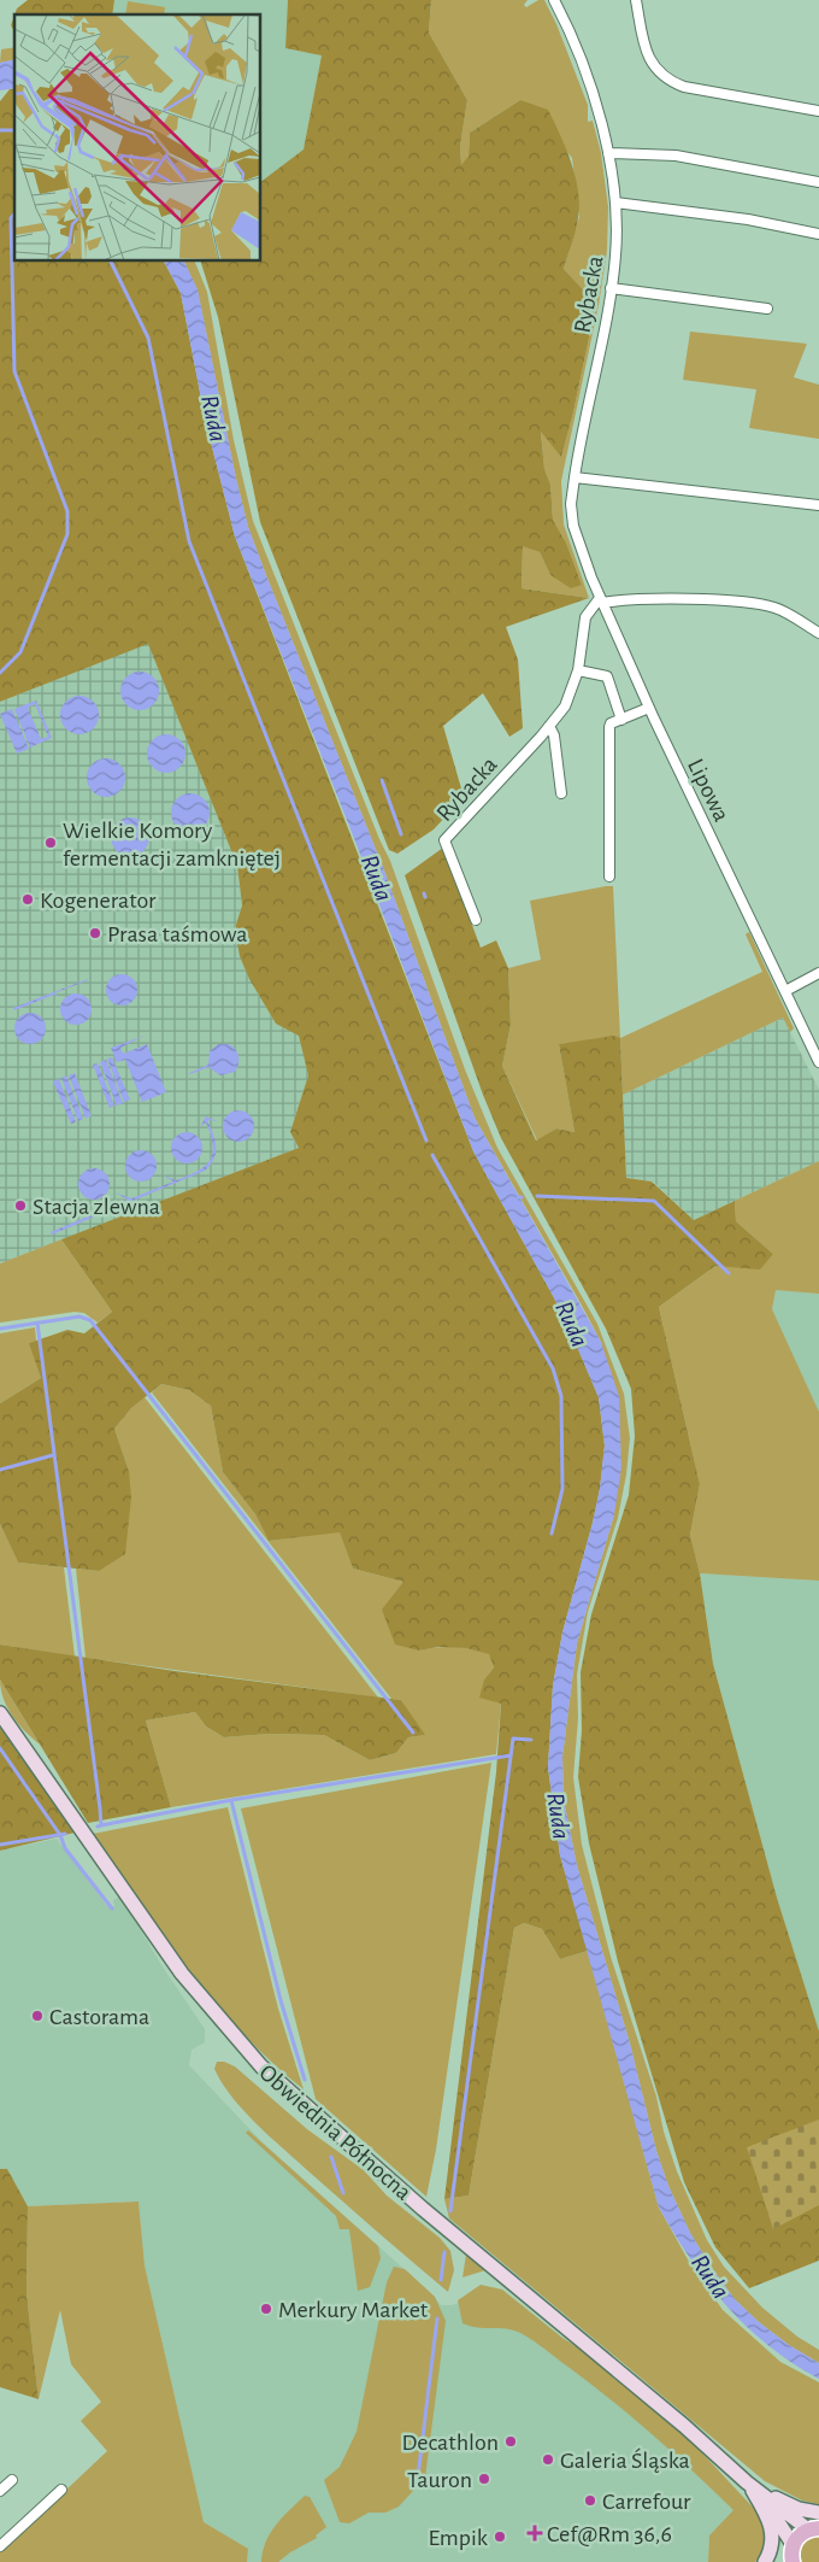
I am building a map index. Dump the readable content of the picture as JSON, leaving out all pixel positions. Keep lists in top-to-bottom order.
{
  "streets": {
    "main road": ["Obwiednia Północna"],
    "street": ["Rybacka", "Lipowa"]
  },
  "crossings": [
    ["Rybacka", "Lipowa"]
  ],
  "water": ["Ruda"],
  "places": {
    "other": [
      "Wielkie Komory fermentacji zamkniętej",
      "Kogenerator",
      "Prasa taśmowa",
      "Stacja zlewna",
      "Castorama",
      "Merkury Market",
      "Decathlon",
      "Galeria Śląska",
      "Tauron",
      "Carrefour",
      "Empik"
    ],
    "health": ["Cef@Rm 36,6"]
  }
}
